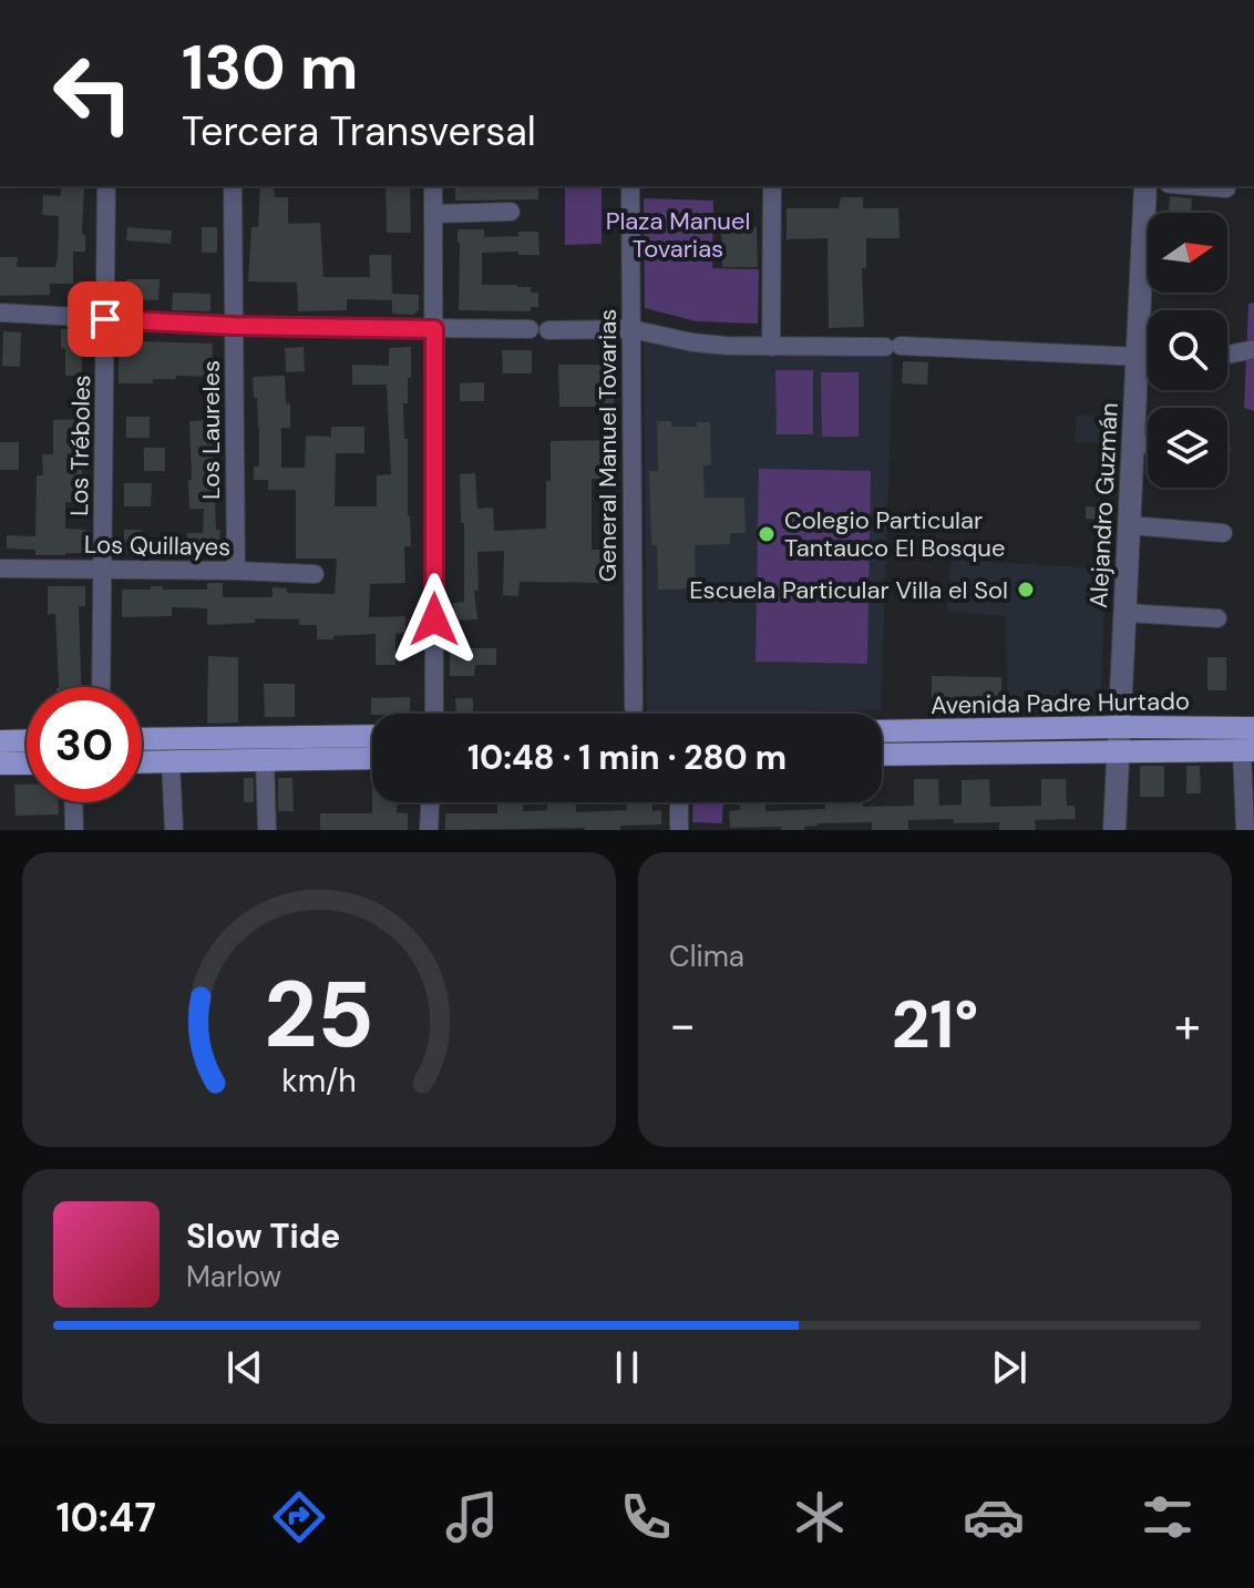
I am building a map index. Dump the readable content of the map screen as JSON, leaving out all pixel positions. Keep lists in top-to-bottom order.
{
  "streets": {
    "main road": ["Avenida Padre Hurtado"],
    "street": [
      "Los Laureles",
      "Los Tréboles",
      "General Manuel Tovarias",
      "Alejandro Guzmán",
      "Los Quillayes"
    ]
  },
  "crossings": [
    ["Los Laureles", "Los Quillayes"],
    ["Los Tréboles", "Los Quillayes"],
    ["Alejandro Guzmán", "Avenida Padre Hurtado"]
  ],
  "parks": ["Plaza Manuel Tovarias"],
  "places": ["Colegio Particular Tantauco El Bosque", "Escuela Particular Villa el Sol"],
  "north": "right",
  "page": {
    "turn": ["130 m", "Tercera Transversal"],
    "limit": "30",
    "trip": "10:48 · 1 min · 280 m",
    "tile": "Clima",
    "heat": ["−", "21°", "+"],
    "song": ["Slow Tide", "Marlow"],
    "tabs": "10:47",
    "gauge": ["25", "km/h"]
  }
}
